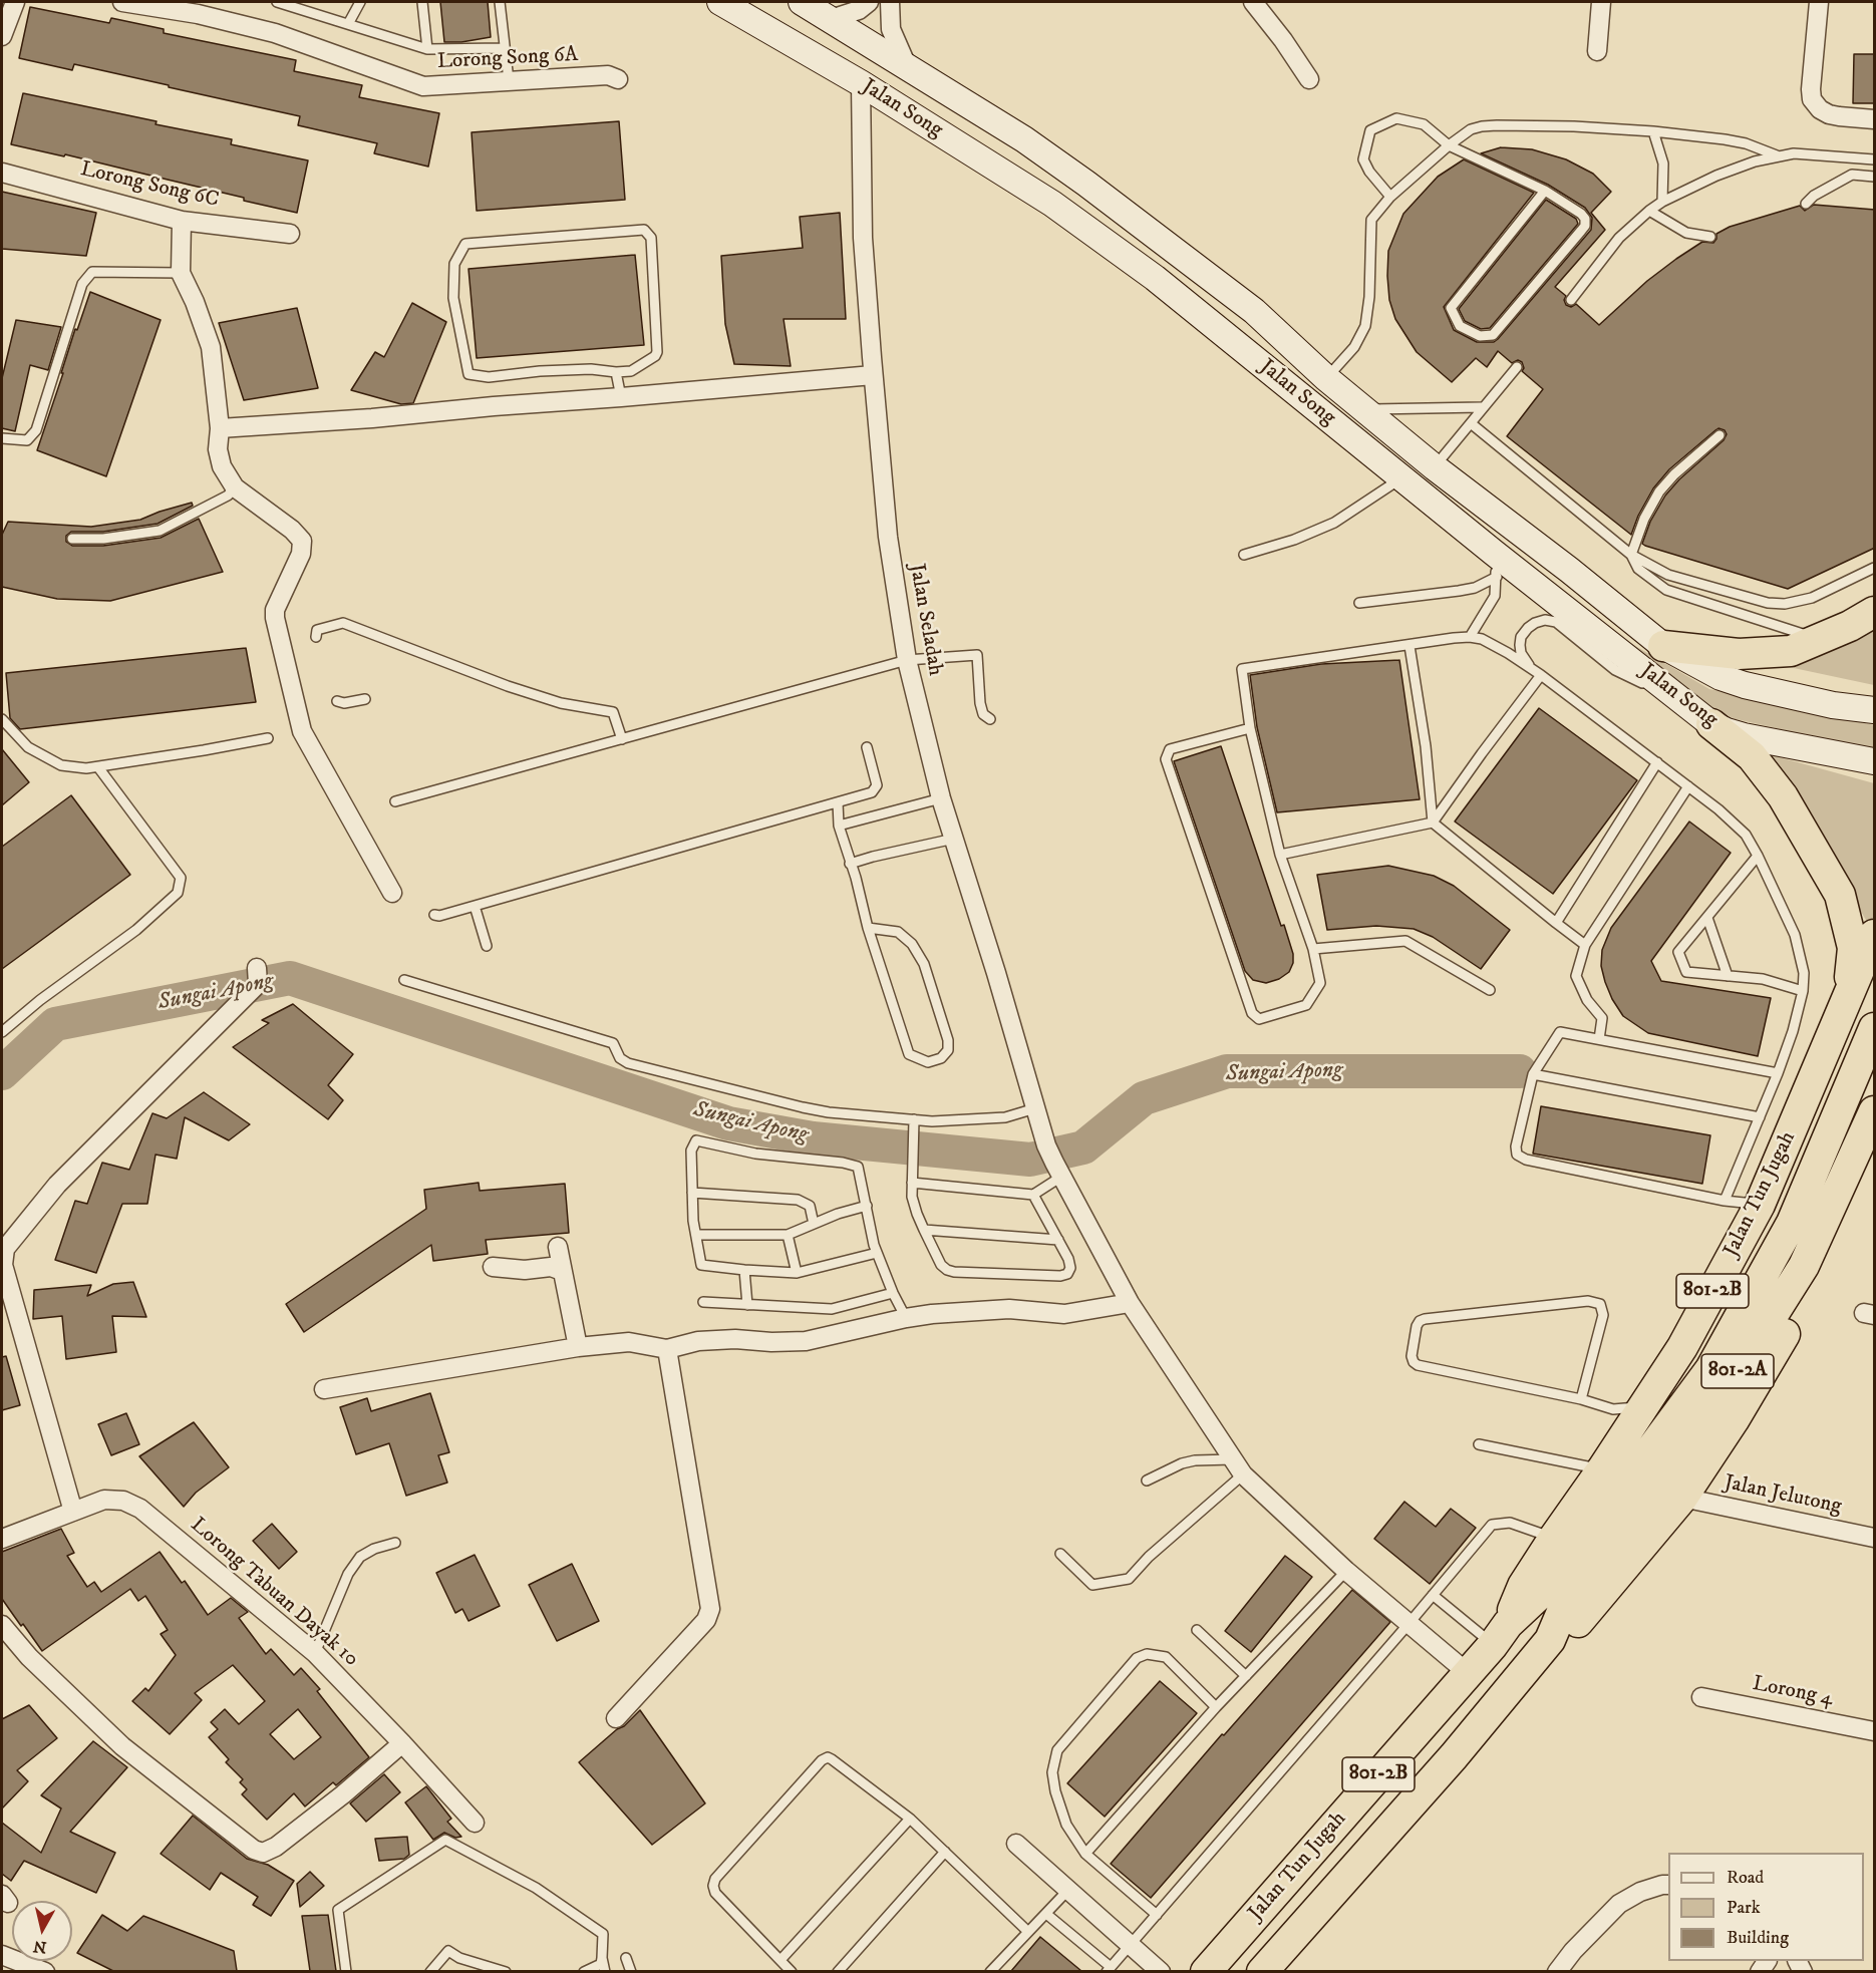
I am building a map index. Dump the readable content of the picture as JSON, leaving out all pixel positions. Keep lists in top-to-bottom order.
{
  "streets": {
    "highway": ["Jalan Tun Jugah", "801-2B", "801-2A"],
    "main road": ["Jalan Song"],
    "street": [
      "Lorong Song 6A",
      "Lorong Song 6C",
      "Jalan Seladah",
      "Jalan Jelutong",
      "Lorong Tabuan Dayak 10",
      "Lorong 4"
    ]
  },
  "crossings": [
    ["Jalan Song", "Jalan Seladah"],
    ["Jalan Seladah", "Jalan Tun Jugah"],
    ["Jalan Tun Jugah", "Jalan Jelutong"]
  ],
  "water": ["Sungai Apong"],
  "legend": ["Road", "Park", "Building"],
  "north": "bottom"
}
